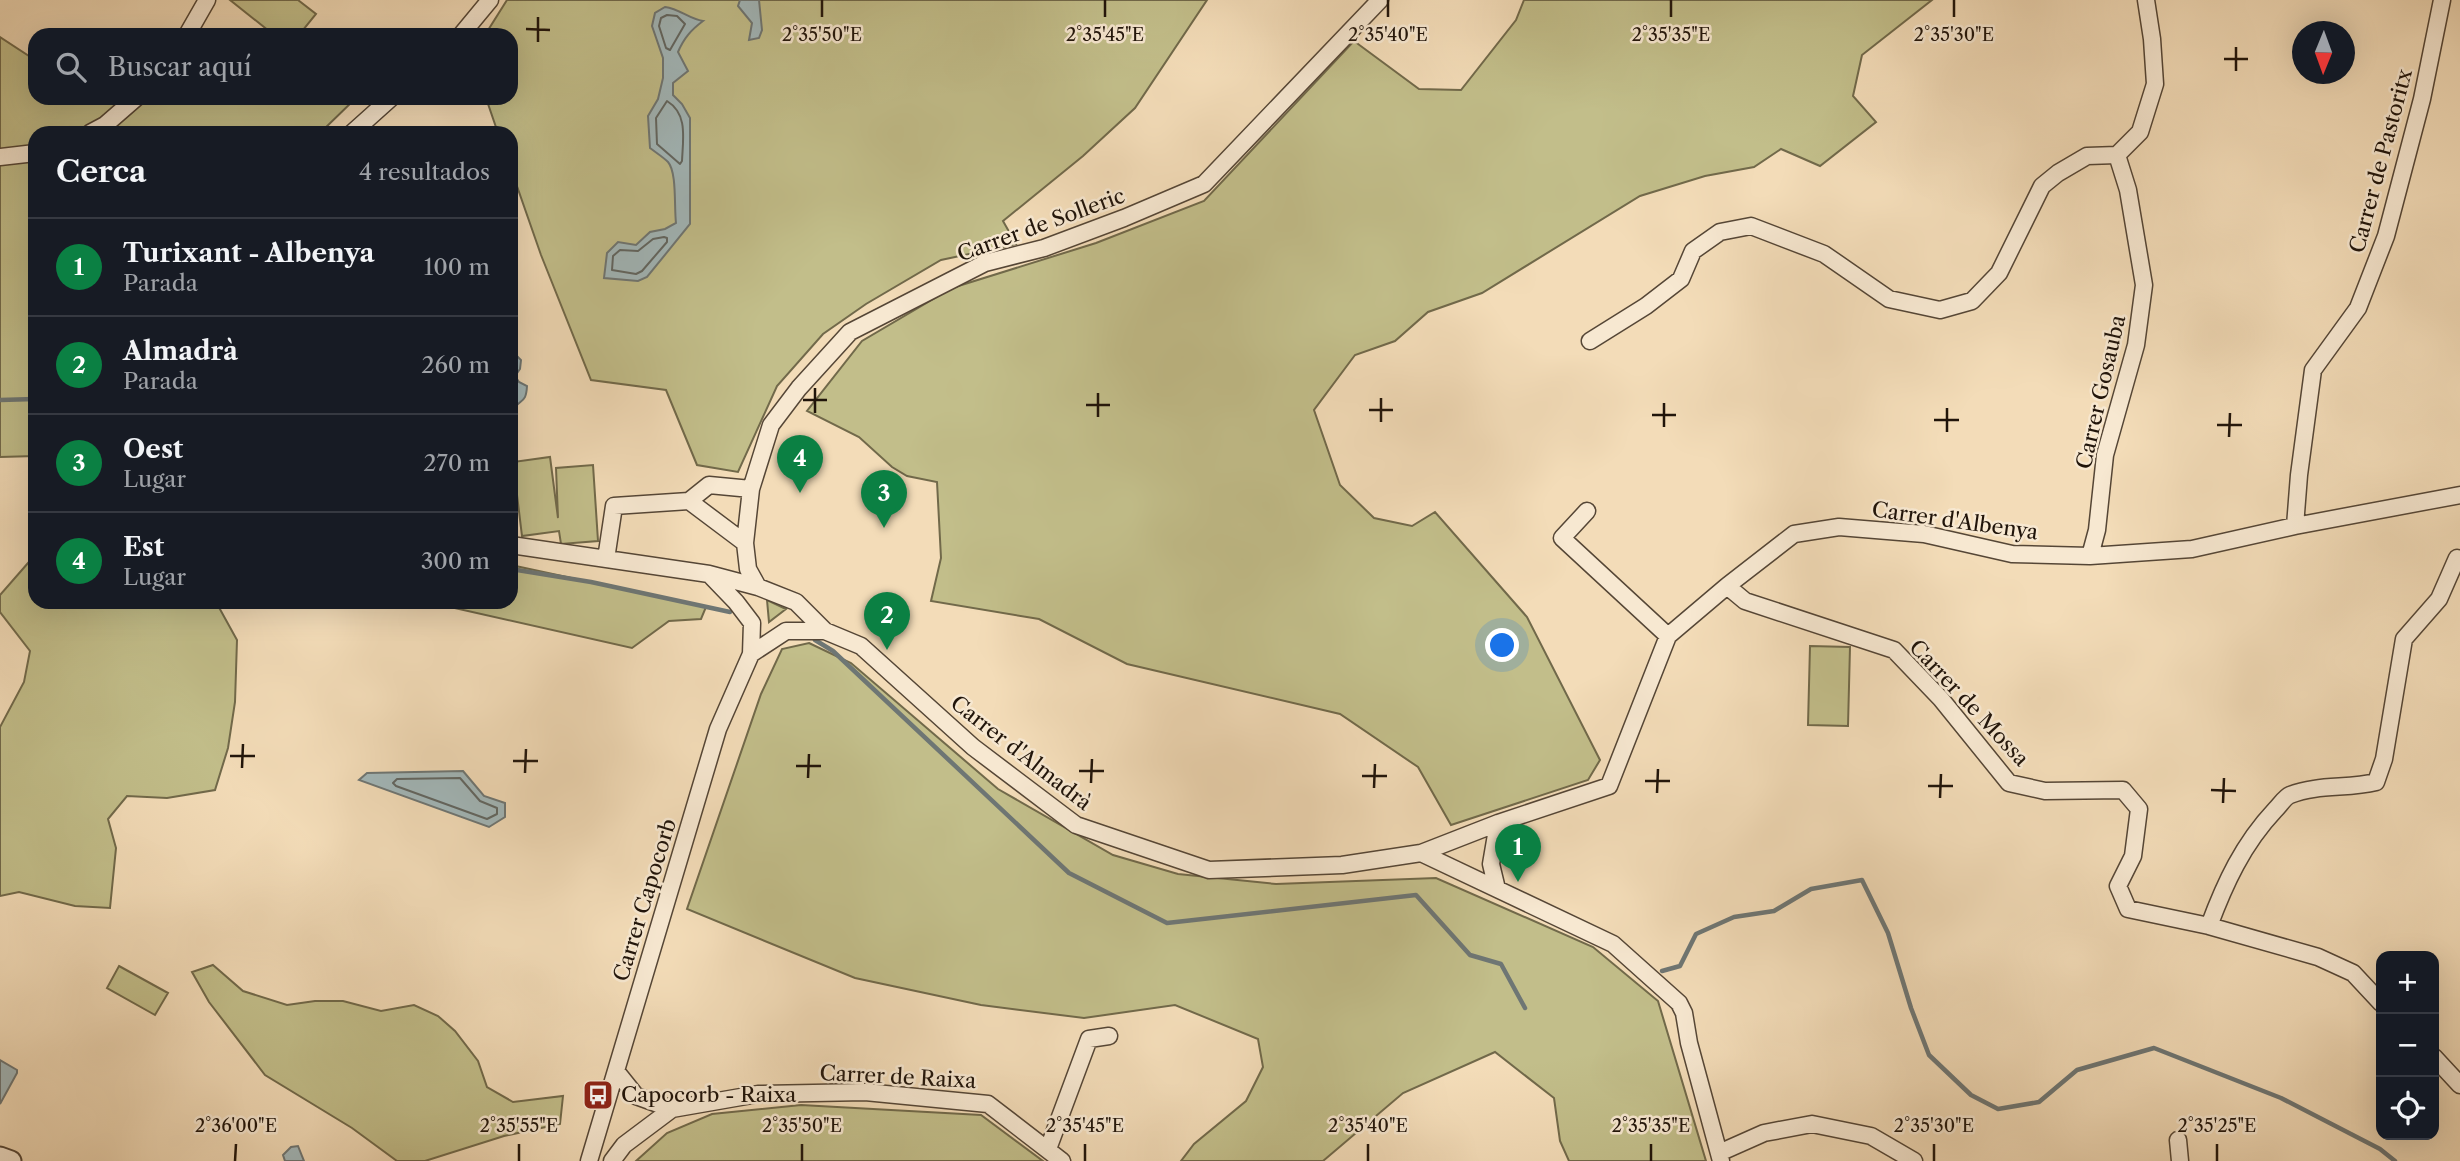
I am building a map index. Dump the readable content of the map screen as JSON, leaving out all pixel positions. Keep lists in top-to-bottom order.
{
  "streets": {
    "street": [
      "Carrer de Pastoritx",
      "Carrer de Solleric",
      "Carrer Gosauba",
      "Carrer d'Albenya",
      "Carrer de Mossa",
      "Carrer d'Almadrà",
      "Carrer Capocorb",
      "Carrer de Raixa"
    ]
  },
  "crossings": [
    ["Carrer de Pastoritx", "Carrer d'Albenya"],
    ["Carrer Gosauba", "Carrer d'Albenya"],
    ["Carrer d'Albenya", "Carrer de Mossa"],
    ["Carrer d'Albenya", "Carrer d'Almadrà"],
    ["Carrer Capocorb", "Carrer de Raixa"]
  ],
  "places": {
    "bus stop": ["Capocorb - Raixa"]
  },
  "north": "bottom",
  "page": {
    "search": "Buscar aquí",
    "heading": ["Cerca", "4 resultados"],
    "list": [
      {
        "mark": "1",
        "name": "Turixant - Albenya",
        "note": "Parada",
        "value": "100 m"
      },
      {
        "mark": "2",
        "name": "Almadrà",
        "note": "Parada",
        "value": "260 m"
      },
      {
        "mark": "3",
        "name": "Oest",
        "note": "Lugar",
        "value": "270 m"
      },
      {
        "mark": "4",
        "name": "Est",
        "note": "Lugar",
        "value": "300 m"
      }
    ],
    "pins": [
      "4",
      "3",
      "2",
      "1"
    ],
    "map_buttons": ["+", "−"]
  },
  "coordinates": [
    "2°35'50\"E",
    "2°35'45\"E",
    "2°35'40\"E",
    "2°35'35\"E",
    "2°35'30\"E",
    "2°36'00\"E",
    "2°35'55\"E",
    "2°35'25\"E"
  ]
}
